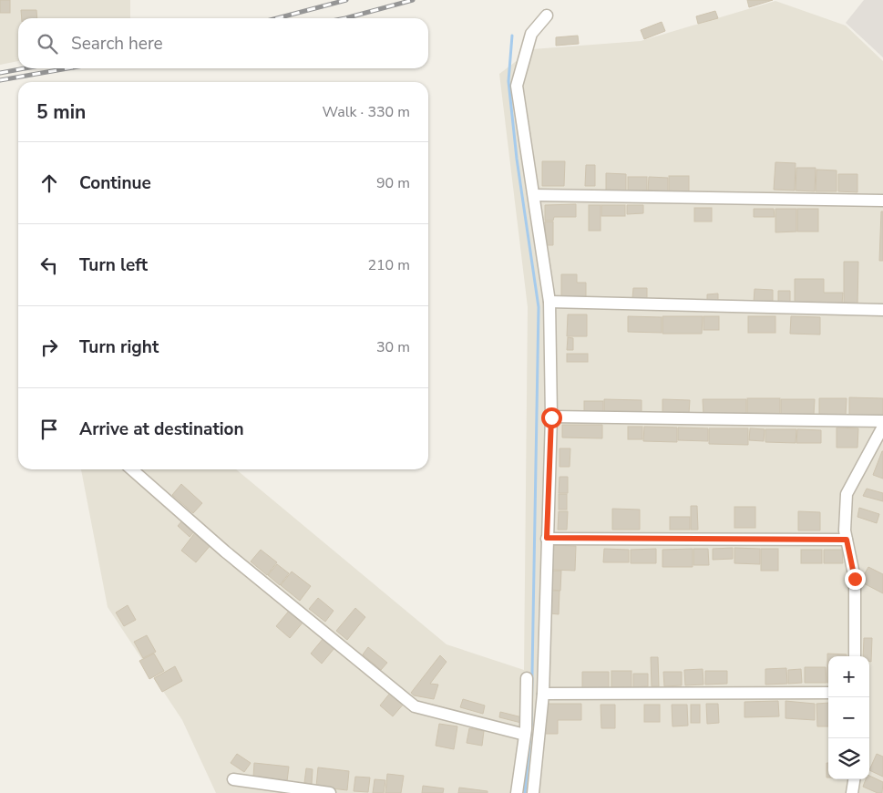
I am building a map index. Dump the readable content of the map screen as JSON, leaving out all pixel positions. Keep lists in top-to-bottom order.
{
  "page": {
    "search": "Search here",
    "heading": ["5 min", "Walk · 330 m"],
    "list": [
      ["Continue", "90 m"],
      ["Turn left", "210 m"],
      ["Turn right", "30 m"],
      "Arrive at destination"
    ],
    "map_buttons": ["+", "−"]
  }
}
